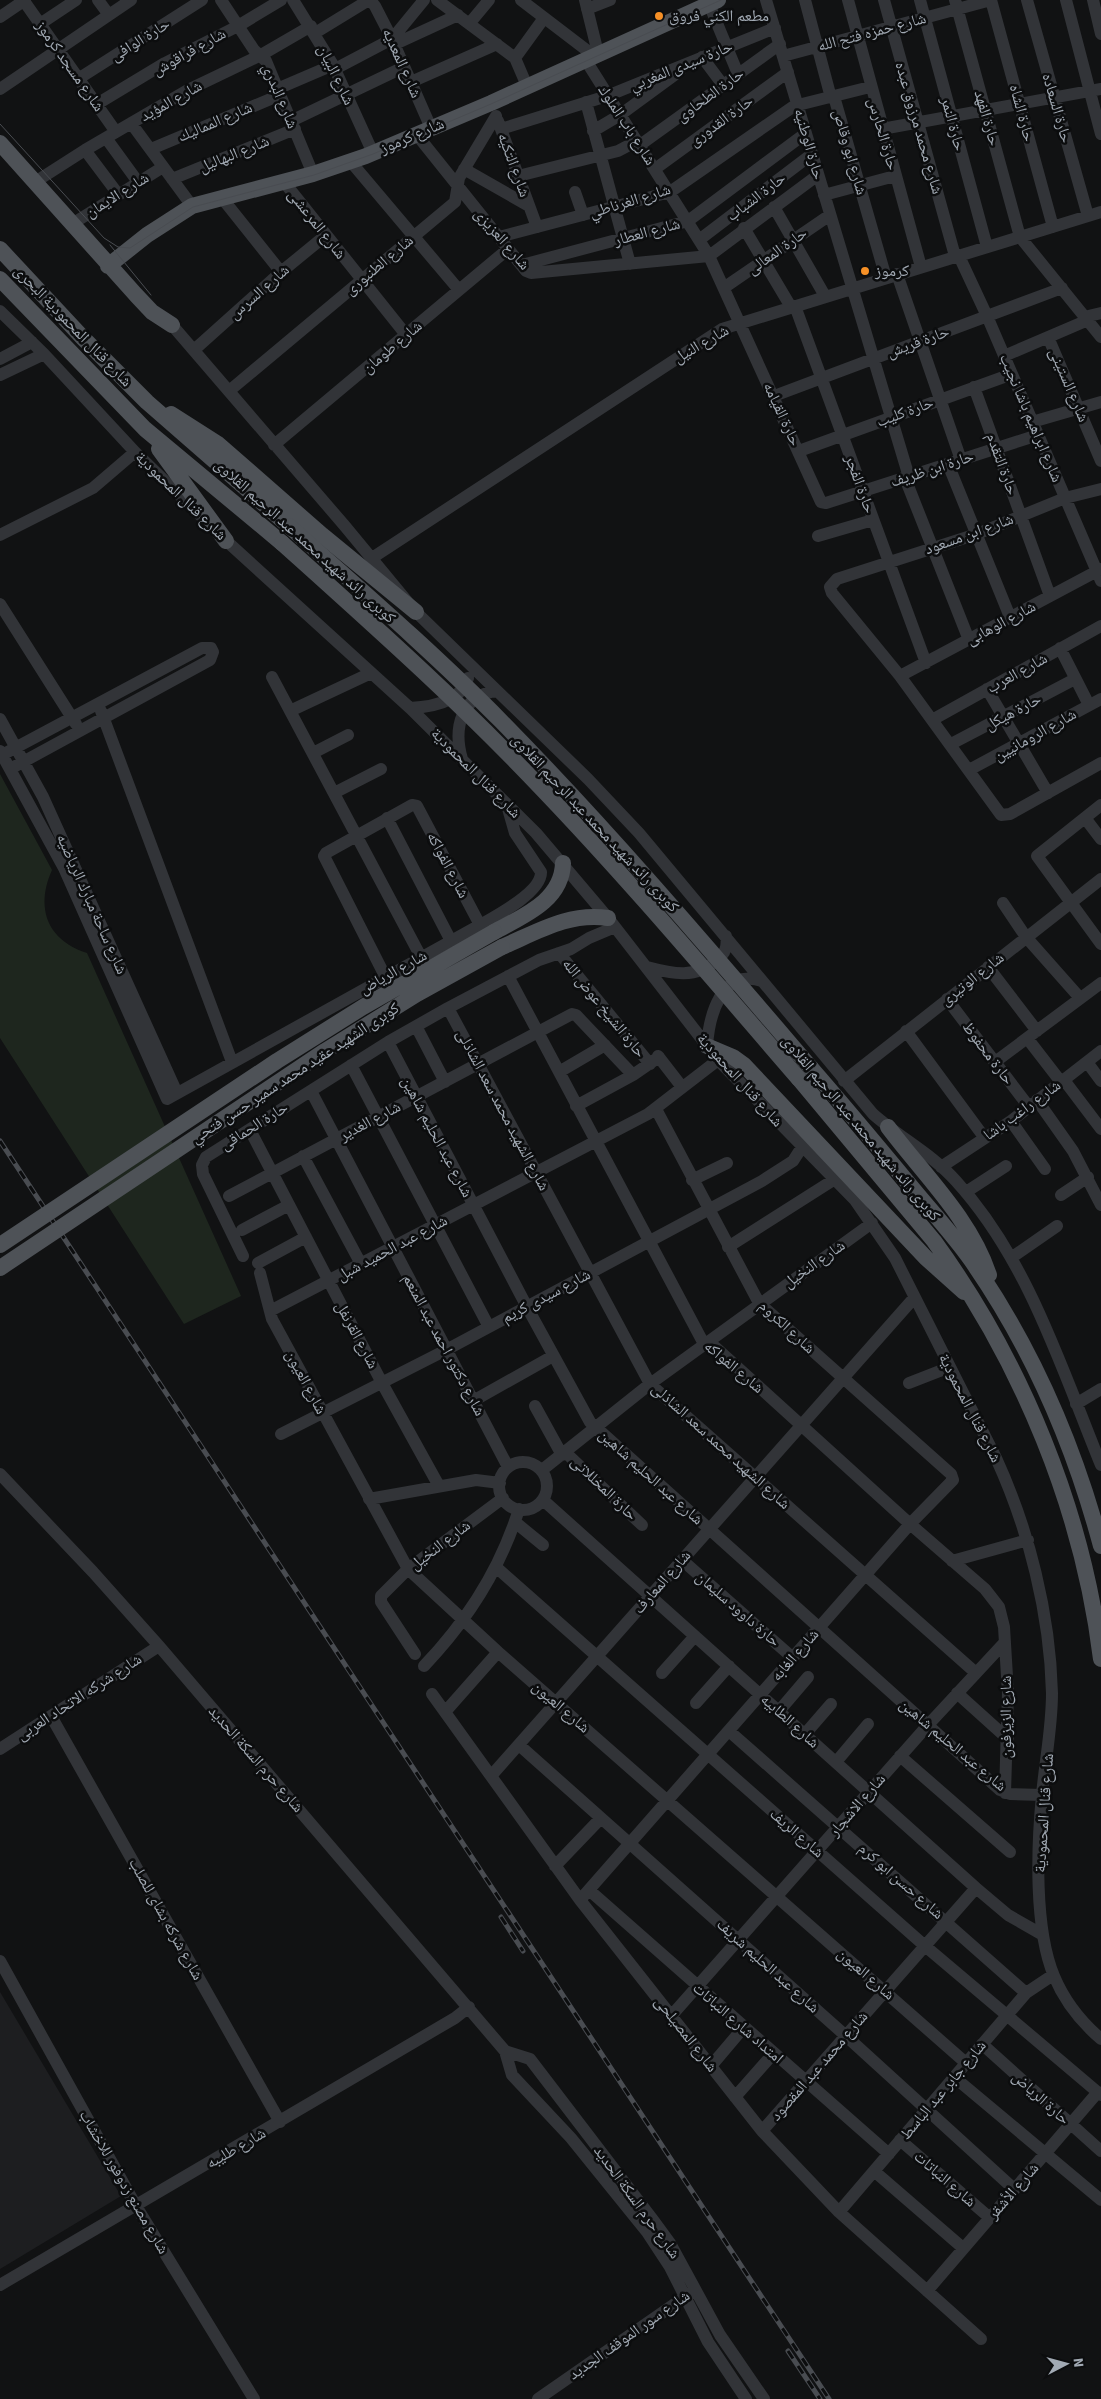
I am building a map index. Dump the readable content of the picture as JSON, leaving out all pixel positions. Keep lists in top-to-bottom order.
{
  "streets": {
    "main road": [
      "شارع كرموز",
      "شارع قنال المحمودية البحرى",
      "كوبرى رائد شهيد محمد عبد الرحيم القلاوى",
      "كوبرى الشهيد عقيد محمد سمير حسن فتحي"
    ],
    "street": [
      "شارع حمزه فتح الله",
      "حارة الوافى",
      "شارع قراقوش",
      "شارع المعديه",
      "شارع مسجد كرموز",
      "حارة سيدى المغربي",
      "شارع البيان",
      "حارة الطحاوى",
      "شارع البدري",
      "شارع المؤيد",
      "حارة السعاده",
      "حارة الشاه",
      "حارة الفهد",
      "حارة القدورى",
      "شارع المماليك",
      "حارة النمر",
      "شارع باب الملوك",
      "شارع محمد مرزوق عبده",
      "حارة الحارس",
      "حارة الوطنيه",
      "شارع ابو وقاص",
      "شارع البهاليل",
      "شارع التكيه",
      "شارع الايمان",
      "حارة الشباب",
      "شارع الغرناطي",
      "شارع المرعشى",
      "شارع العطار",
      "شارع العزيزى",
      "حارة المعالى",
      "شارع الطنبورى",
      "شارع السرس",
      "حارة قريش",
      "شارع النيل",
      "شارع طومان",
      "شارع الستينى",
      "حارة كليب",
      "حارة القيامه",
      "شارع ابراهيم باشا نجيب",
      "حارة التقدم",
      "حارة ابن ظريف",
      "حارة الفجر",
      "شارع قنال المحمودية",
      "شارع ابن مسعود",
      "شارع الوهابى",
      "شارع العرب",
      "حارة هيكل",
      "شارع الرومانيين",
      "شارع الفواكه",
      "شارع ساحة مبارك الرياضيه",
      "شارع الرياض",
      "شارع الوتيرى",
      "حارة الشيخ عوض الله",
      "حارة محفوظ",
      "شارع الشهيد محمد سعد الشاذلى",
      "شارع راغب باشا",
      "شارع الغدير",
      "حارة الحماقى",
      "شارع عبد الحليم شاهين",
      "شارع عبد الحميد شبل",
      "شارع النخيل",
      "شارع سيدى كريم",
      "شارع الكروم",
      "شارع القرنفل",
      "شارع دكتور احمد عبد المنعم",
      "شارع العيون",
      "حارة المخللاتى",
      "شارع المعارف",
      "حارة داوود سليمان",
      "شارع الغابه",
      "شارع شركه الاتحاد العربى",
      "شارع الزيزفون",
      "شارع الطابيه",
      "شارع حرم السكة الحديد",
      "شارع الاشجار",
      "شارع الريف",
      "شارع حسن ابو كرم",
      "شارع شركه بشاى للصلب",
      "شارع عبد الحليم شريف",
      "امتداد شارع النباتات",
      "شارع المصيلحى",
      "شارع محمد عبد المقصود",
      "شارع جابر عبد الباسط",
      "حارة الرياض",
      "شارع طليبه",
      "شارع النباتات",
      "شارع مصنع زدوفور للاخشاب",
      "شارع الأشقر",
      "شارع سور الموقف الجديد"
    ]
  },
  "crossings": [
    ["شارع حمزه فتح الله", "حارة الطحاوى"],
    ["شارع حمزه فتح الله", "حارة الشاه"],
    ["شارع حمزه فتح الله", "حارة الفهد"],
    ["شارع حمزه فتح الله", "حارة النمر"],
    ["شارع حمزه فتح الله", "شارع محمد مرزوق عبده"],
    ["شارع حمزه فتح الله", "حارة الحارس"],
    ["شارع حمزه فتح الله", "حارة الوطنيه"],
    ["شارع حمزه فتح الله", "شارع ابو وقاص"],
    ["حارة الوافى", "شارع مسجد كرموز"],
    ["شارع قراقوش", "شارع مسجد كرموز"],
    ["شارع قراقوش", "شارع البدري"],
    ["شارع المعديه", "شارع المؤيد"],
    ["شارع المعديه", "شارع المماليك"],
    ["شارع المعديه", "شارع كرموز"],
    ["شارع المعديه", "شارع البهاليل"],
    ["شارع المعديه", "شارع العزيزى"],
    ["شارع مسجد كرموز", "شارع المؤيد"],
    ["شارع مسجد كرموز", "شارع الايمان"],
    ["حارة سيدى المغربي", "شارع باب الملوك"],
    ["حارة سيدى المغربي", "حارة الوطنيه"],
    ["حارة سيدى المغربي", "شارع التكيه"],
    ["شارع البيان", "شارع المؤيد"],
    ["شارع البيان", "شارع المماليك"],
    ["شارع البيان", "شارع كرموز"],
    ["شارع البيان", "شارع البهاليل"],
    ["حارة الطحاوى", "شارع باب الملوك"],
    ["حارة الطحاوى", "حارة الوطنيه"],
    ["حارة الطحاوى", "شارع التكيه"],
    ["شارع البدري", "شارع المؤيد"],
    ["شارع البدري", "شارع المماليك"],
    ["شارع البدري", "شارع كرموز"],
    ["شارع البدري", "شارع البهاليل"],
    ["حارة السعاده", "شارع النيل"],
    ["حارة الشاه", "شارع النيل"],
    ["حارة الفهد", "شارع النيل"],
    ["حارة القدورى", "شارع باب الملوك"],
    ["حارة القدورى", "حارة الوطنيه"],
    ["حارة النمر", "شارع النيل"],
    ["شارع باب الملوك", "شارع كرموز"],
    ["شارع باب الملوك", "حارة الشباب"],
    ["شارع باب الملوك", "شارع الغرناطي"],
    ["شارع باب الملوك", "شارع العطار"],
    ["شارع باب الملوك", "شارع العزيزى"],
    ["شارع باب الملوك", "حارة المعالى"],
    ["شارع باب الملوك", "شارع النيل"],
    ["شارع باب الملوك", "حارة القيامه"],
    ["شارع محمد مرزوق عبده", "شارع النيل"],
    ["شارع محمد مرزوق عبده", "شارع ابراهيم باشا نجيب"],
    ["حارة الحارس", "شارع النيل"],
    ["شارع كرموز", "شارع التكيه"],
    ["شارع كرموز", "شارع المرعشى"],
    ["شارع كرموز", "شارع العزيزى"],
    ["شارع كرموز", "شارع الطنبورى"],
    ["حارة الوطنيه", "حارة الشباب"],
    ["حارة الوطنيه", "شارع الغرناطي"],
    ["حارة الوطنيه", "شارع العطار"],
    ["حارة الوطنيه", "حارة المعالى"],
    ["حارة الوطنيه", "حارة قريش"],
    ["حارة الوطنيه", "شارع النيل"],
    ["حارة الوطنيه", "حارة كليب"],
    ["حارة الوطنيه", "حارة ابن ظريف"],
    ["حارة الوطنيه", "شارع ابن مسعود"],
    ["حارة الوطنيه", "شارع الوهابى"],
    ["شارع ابو وقاص", "حارة قريش"],
    ["شارع ابو وقاص", "شارع النيل"],
    ["شارع ابو وقاص", "حارة كليب"],
    ["شارع ابو وقاص", "حارة ابن ظريف"],
    ["شارع التكيه", "شارع الغرناطي"],
    ["شارع التكيه", "شارع الطنبورى"],
    ["شارع الغرناطي", "شارع العزيزى"],
    ["شارع المرعشى", "شارع الطنبورى"],
    ["شارع المرعشى", "شارع السرس"],
    ["شارع المرعشى", "شارع طومان"],
    ["شارع العطار", "شارع العزيزى"],
    ["شارع العزيزى", "شارع الطنبورى"],
    ["شارع العزيزى", "شارع طومان"],
    ["حارة المعالى", "حارة الفجر"],
    ["شارع قنال المحمودية البحرى", "كوبرى رائد شهيد محمد عبد الرحيم القلاوى"],
    ["حارة قريش", "حارة القيامه"],
    ["حارة قريش", "شارع ابراهيم باشا نجيب"],
    ["حارة قريش", "حارة الفجر"],
    ["شارع النيل", "حارة القيامه"],
    ["شارع النيل", "شارع ابراهيم باشا نجيب"],
    ["شارع النيل", "حارة الفجر"],
    ["حارة كليب", "حارة القيامه"],
    ["حارة كليب", "شارع ابراهيم باشا نجيب"],
    ["حارة كليب", "حارة التقدم"],
    ["حارة كليب", "حارة الفجر"],
    ["حارة القيامه", "حارة ابن ظريف"],
    ["شارع ابراهيم باشا نجيب", "حارة ابن ظريف"],
    ["شارع ابراهيم باشا نجيب", "شارع ابن مسعود"],
    ["شارع ابراهيم باشا نجيب", "شارع الوهابى"],
    ["حارة التقدم", "حارة ابن ظريف"],
    ["حارة التقدم", "شارع ابن مسعود"],
    ["حارة التقدم", "شارع الوهابى"],
    ["حارة ابن ظريف", "حارة الفجر"],
    ["حارة الفجر", "شارع ابن مسعود"],
    ["حارة الفجر", "شارع الوهابى"],
    ["شارع قنال المحمودية", "شارع الرياض"],
    ["شارع قنال المحمودية", "كوبرى الشهيد عقيد محمد سمير حسن فتحي"],
    ["شارع قنال المحمودية", "حارة الحماقى"],
    ["شارع قنال المحمودية", "شارع عبد الحليم شاهين"],
    ["شارع قنال المحمودية", "شارع عبد الحميد شبل"],
    ["شارع قنال المحمودية", "شارع النخيل"],
    ["شارع قنال المحمودية", "شارع سيدى كريم"],
    ["شارع قنال المحمودية", "شارع المعارف"],
    ["شارع قنال المحمودية", "شارع الطابيه"],
    ["شارع قنال المحمودية", "شارع جابر عبد الباسط"],
    ["شارع ابن مسعود", "شارع الوهابى"],
    ["شارع الفواكه", "شارع الرياض"],
    ["شارع الفواكه", "كوبرى الشهيد عقيد محمد سمير حسن فتحي"],
    ["شارع الفواكه", "شارع الغدير"],
    ["شارع الفواكه", "حارة الحماقى"],
    ["شارع الفواكه", "شارع عبد الحميد شبل"],
    ["شارع الفواكه", "شارع النخيل"],
    ["شارع الفواكه", "شارع سيدى كريم"],
    ["شارع الفواكه", "شارع المعارف"],
    ["شارع الفواكه", "شارع الغابه"],
    ["شارع الفواكه", "شارع الزيزفون"],
    ["شارع الفواكه", "شارع الاشجار"],
    ["شارع ساحة مبارك الرياضيه", "شارع الرياض"],
    ["شارع الرياض", "كوبرى الشهيد عقيد محمد سمير حسن فتحي"],
    ["شارع الوتيرى", "حارة محفوظ"],
    ["حارة الشيخ عوض الله", "حارة الحماقى"],
    ["حارة الشيخ عوض الله", "شارع عبد الحميد شبل"],
    ["حارة محفوظ", "شارع راغب باشا"],
    ["كوبرى الشهيد عقيد محمد سمير حسن فتحي", "حارة الحماقى"],
    ["شارع الشهيد محمد سعد الشاذلى", "شارع الغدير"],
    ["شارع الشهيد محمد سعد الشاذلى", "حارة الحماقى"],
    ["شارع الشهيد محمد سعد الشاذلى", "شارع عبد الحميد شبل"],
    ["شارع الشهيد محمد سعد الشاذلى", "شارع النخيل"],
    ["شارع الشهيد محمد سعد الشاذلى", "شارع سيدى كريم"],
    ["شارع الشهيد محمد سعد الشاذلى", "شارع المعارف"],
    ["شارع الشهيد محمد سعد الشاذلى", "شارع الغابه"],
    ["شارع الشهيد محمد سعد الشاذلى", "شارع الاشجار"],
    ["شارع الغدير", "شارع عبد الحليم شاهين"],
    ["شارع الغدير", "شارع القرنفل"],
    ["شارع الغدير", "شارع دكتور احمد عبد المنعم"],
    ["حارة الحماقى", "شارع عبد الحليم شاهين"],
    ["حارة الحماقى", "شارع القرنفل"],
    ["حارة الحماقى", "شارع دكتور احمد عبد المنعم"],
    ["شارع عبد الحليم شاهين", "شارع عبد الحميد شبل"],
    ["شارع عبد الحليم شاهين", "شارع النخيل"],
    ["شارع عبد الحليم شاهين", "شارع سيدى كريم"],
    ["شارع عبد الحليم شاهين", "شارع المعارف"],
    ["شارع عبد الحليم شاهين", "شارع الغابه"],
    ["شارع عبد الحليم شاهين", "شارع الزيزفون"],
    ["شارع عبد الحليم شاهين", "شارع الاشجار"],
    ["شارع عبد الحميد شبل", "شارع الكروم"],
    ["شارع عبد الحميد شبل", "شارع القرنفل"],
    ["شارع عبد الحميد شبل", "شارع دكتور احمد عبد المنعم"],
    ["شارع عبد الحميد شبل", "شارع العيون"],
    ["شارع النخيل", "شارع الكروم"],
    ["شارع النخيل", "شارع دكتور احمد عبد المنعم"],
    ["شارع النخيل", "شارع العيون"],
    ["شارع النخيل", "حارة المخللاتى"],
    ["شارع النخيل", "شارع الطابيه"],
    ["شارع سيدى كريم", "شارع الكروم"],
    ["شارع سيدى كريم", "شارع القرنفل"],
    ["شارع سيدى كريم", "شارع دكتور احمد عبد المنعم"],
    ["شارع سيدى كريم", "شارع العيون"],
    ["شارع الكروم", "شارع المعارف"],
    ["شارع الكروم", "شارع الغابه"],
    ["شارع القرنفل", "شارع العيون"],
    ["شارع دكتور احمد عبد المنعم", "شارع الطابيه"],
    ["شارع العيون", "شارع المعارف"],
    ["شارع العيون", "شارع الغابه"],
    ["شارع العيون", "شارع الاشجار"],
    ["شارع العيون", "شارع محمد عبد المقصود"],
    ["شارع العيون", "شارع جابر عبد الباسط"],
    ["شارع المعارف", "حارة داوود سليمان"],
    ["شارع المعارف", "شارع الطابيه"],
    ["شارع المعارف", "شارع الريف"],
    ["شارع المعارف", "شارع عبد الحليم شريف"],
    ["شارع المعارف", "شارع المصيلحى"],
    ["حارة داوود سليمان", "شارع الغابه"],
    ["شارع الغابه", "شارع الطابيه"],
    ["شارع الغابه", "شارع الريف"],
    ["شارع الغابه", "شارع حسن ابو كرم"],
    ["شارع الغابه", "شارع عبد الحليم شريف"],
    ["شارع الغابه", "امتداد شارع النباتات"],
    ["شارع الغابه", "شارع المصيلحى"],
    ["شارع شركه الاتحاد العربى", "شارع حرم السكة الحديد"],
    ["شارع شركه الاتحاد العربى", "شارع شركه بشاى للصلب"],
    ["شارع الزيزفون", "شارع الاشجار"],
    ["شارع الطابيه", "شارع الاشجار"],
    ["شارع الطابيه", "شارع محمد عبد المقصود"],
    ["شارع حرم السكة الحديد", "شارع طليبه"],
    ["شارع حرم السكة الحديد", "شارع سور الموقف الجديد"],
    ["شارع الاشجار", "شارع الريف"],
    ["شارع الاشجار", "شارع حسن ابو كرم"],
    ["شارع الاشجار", "شارع عبد الحليم شريف"],
    ["شارع الاشجار", "امتداد شارع النباتات"],
    ["شارع الاشجار", "شارع المصيلحى"],
    ["شارع الريف", "شارع محمد عبد المقصود"],
    ["شارع الريف", "شارع جابر عبد الباسط"],
    ["شارع الريف", "شارع الأشقر"],
    ["شارع حسن ابو كرم", "شارع محمد عبد المقصود"],
    ["شارع حسن ابو كرم", "شارع جابر عبد الباسط"],
    ["شارع شركه بشاى للصلب", "شارع طليبه"],
    ["شارع عبد الحليم شريف", "شارع محمد عبد المقصود"],
    ["شارع عبد الحليم شريف", "شارع جابر عبد الباسط"],
    ["شارع عبد الحليم شريف", "شارع الأشقر"],
    ["امتداد شارع النباتات", "شارع محمد عبد المقصود"],
    ["امتداد شارع النباتات", "شارع جابر عبد الباسط"],
    ["شارع المصيلحى", "شارع محمد عبد المقصود"],
    ["شارع المصيلحى", "شارع جابر عبد الباسط"],
    ["شارع المصيلحى", "شارع الأشقر"],
    ["شارع جابر عبد الباسط", "حارة الرياض"],
    ["شارع جابر عبد الباسط", "شارع النباتات"],
    ["حارة الرياض", "شارع الأشقر"],
    ["شارع طليبه", "شارع مصنع زدوفور للاخشاب"],
    ["شارع النباتات", "شارع الأشقر"]
  ],
  "places": ["مطعم الكني فروق", "كرموز"],
  "north": "right"
}
